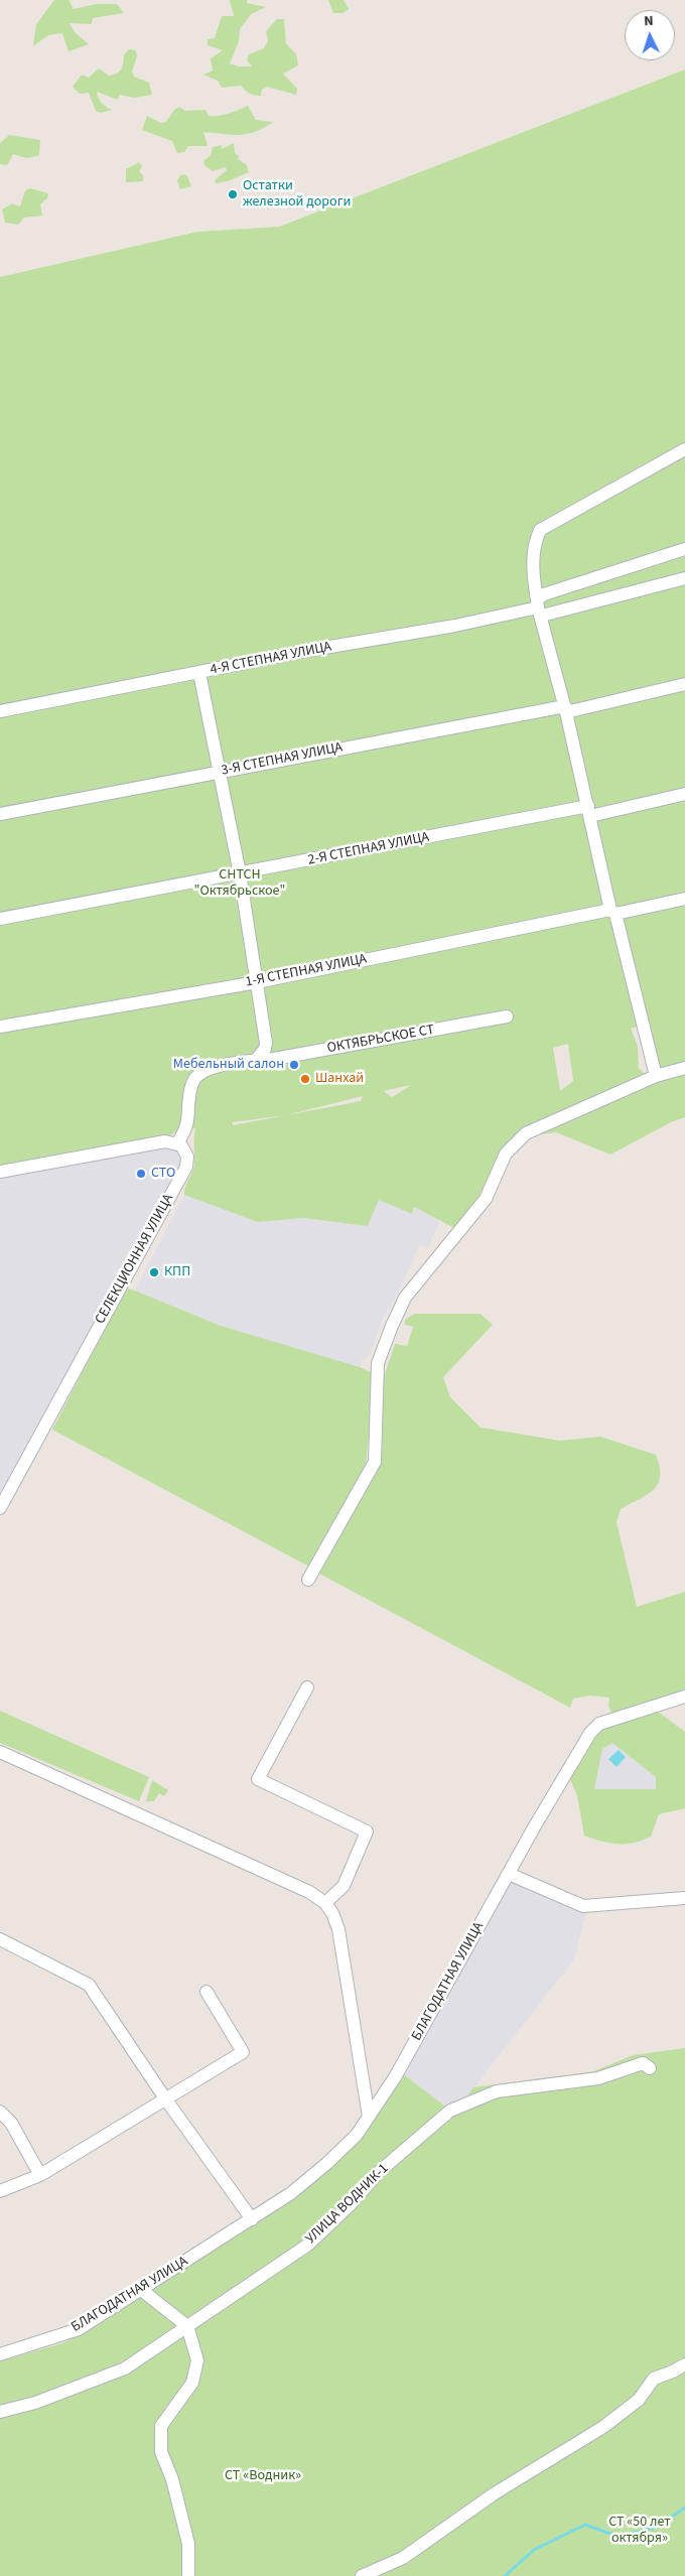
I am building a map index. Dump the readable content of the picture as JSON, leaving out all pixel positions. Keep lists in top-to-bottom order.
{
  "streets": {
    "street": [
      "4-Я СТЕПНАЯ УЛИЦА",
      "3-Я СТЕПНАЯ УЛИЦА",
      "2-Я СТЕПНАЯ УЛИЦА",
      "1-Я СТЕПНАЯ УЛИЦА",
      "ОКТЯБРЬСКОЕ СТ",
      "СЕЛЕКЦИОННАЯ УЛИЦА",
      "БЛАГОДАТНАЯ УЛИЦА",
      "УЛИЦА ВОДНИК-1"
    ]
  },
  "crossings": [
    ["ОКТЯБРЬСКОЕ СТ", "СЕЛЕКЦИОННАЯ УЛИЦА"]
  ],
  "parks": ["СНТСН \"Октябрьское\"", "СТ «Водник»", "СТ «50 лет октября»"],
  "places": [
    "Остатки железной дороги",
    "Мебельный салон",
    "Шанхай",
    "СТО",
    "КПП"
  ],
  "north": "top"
}
